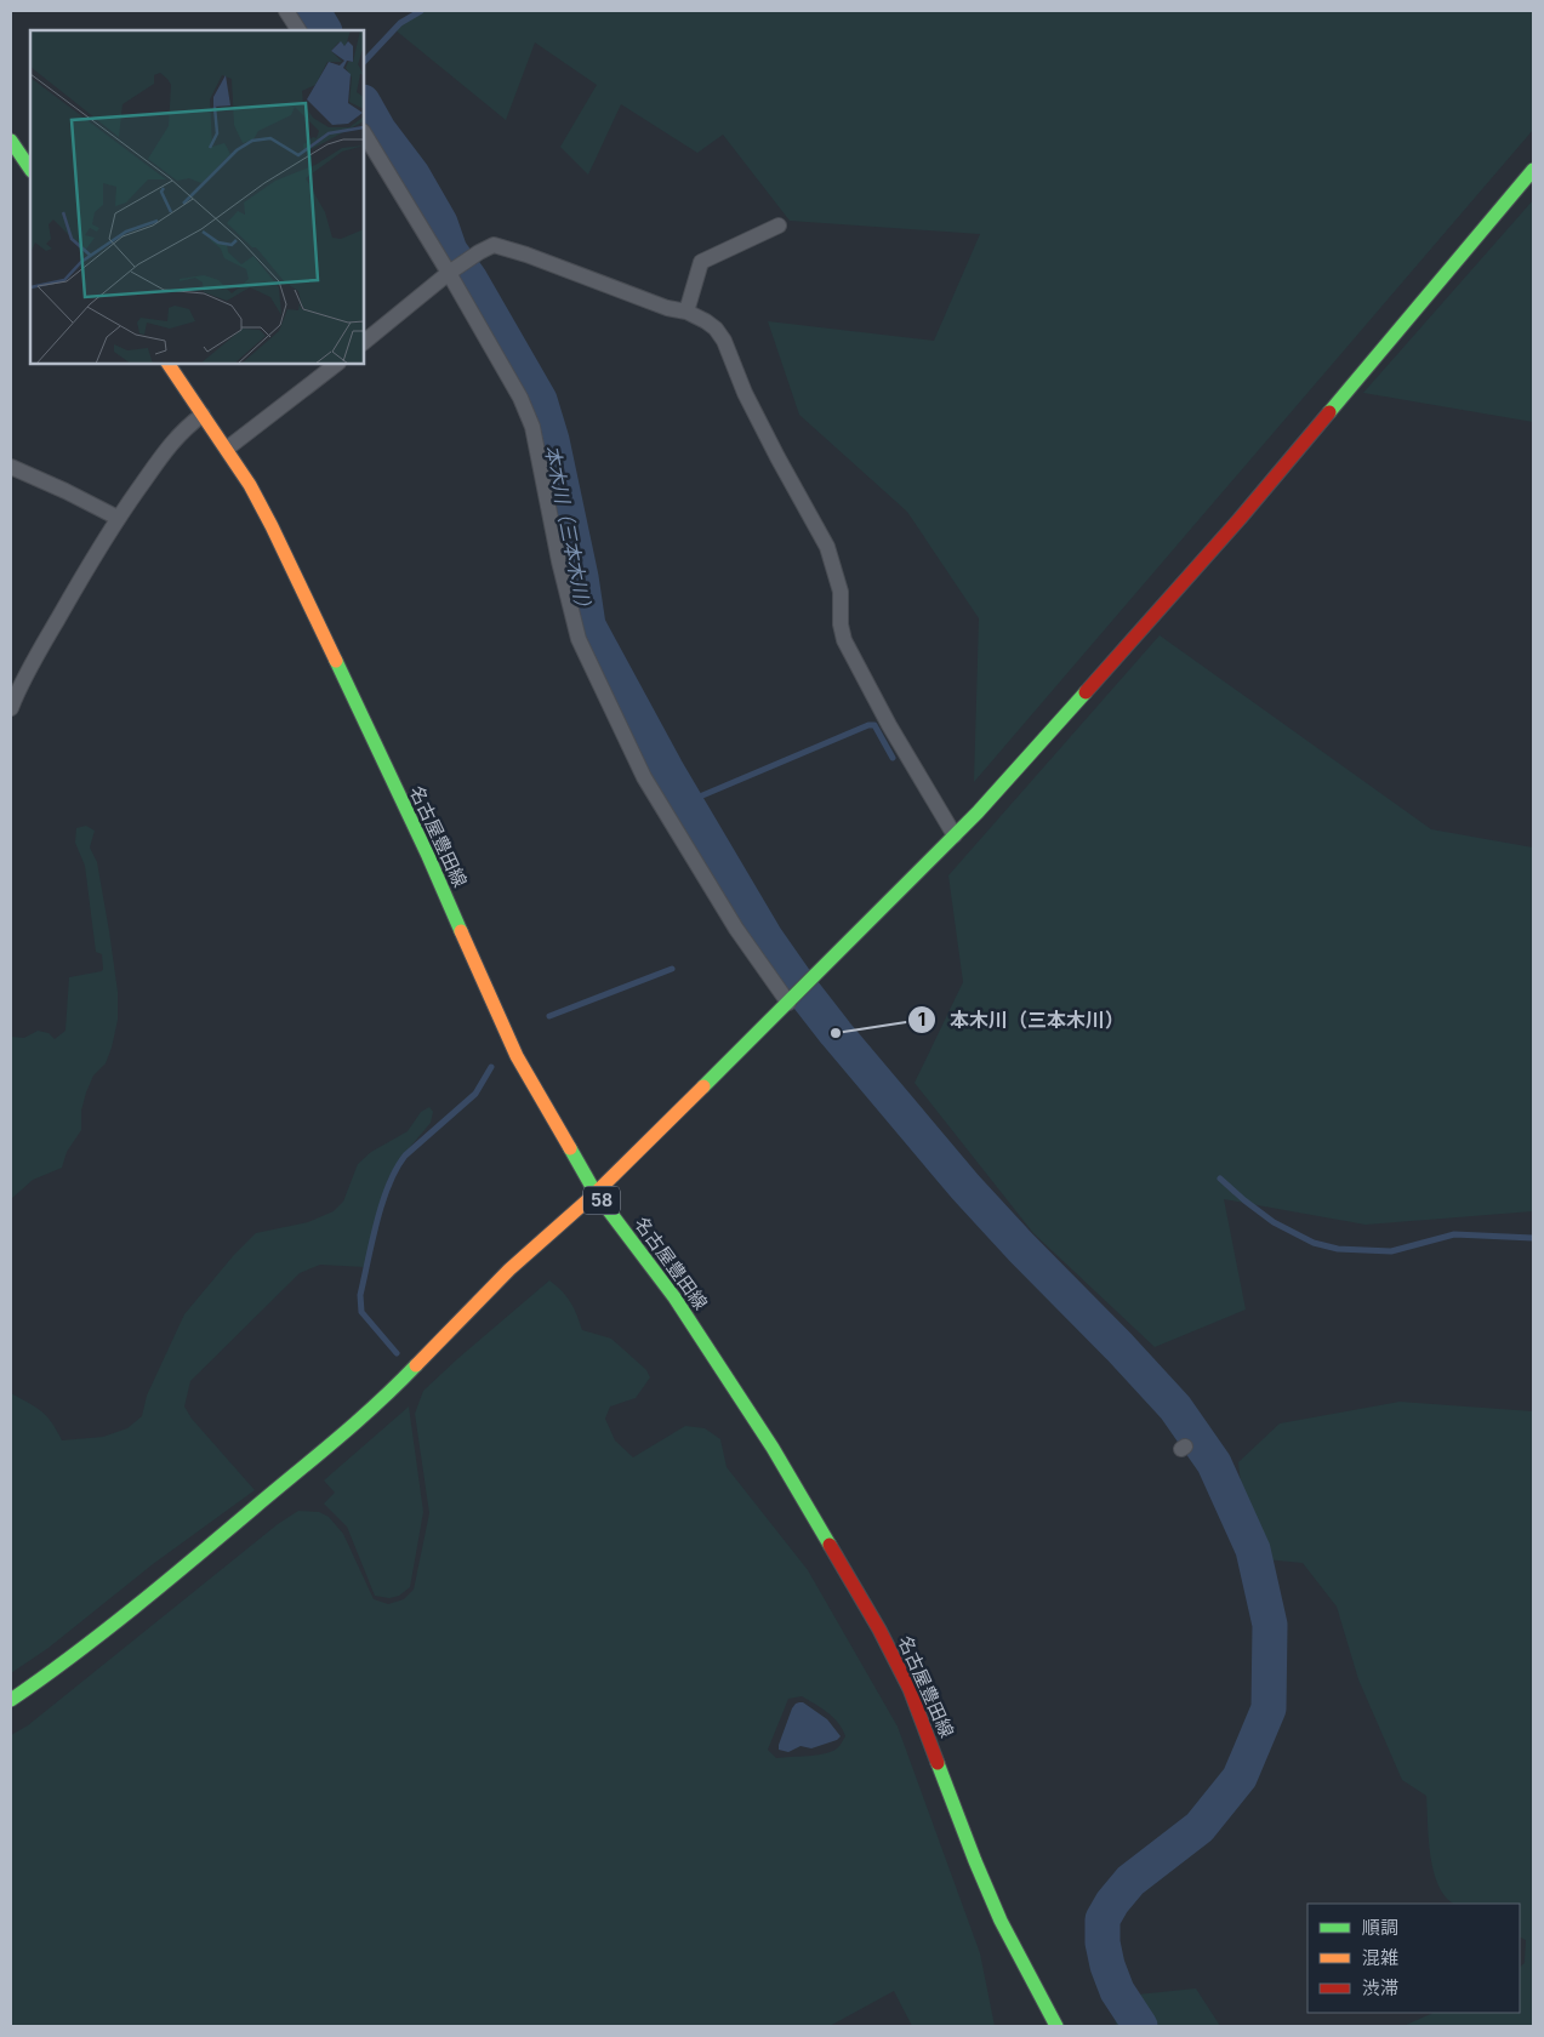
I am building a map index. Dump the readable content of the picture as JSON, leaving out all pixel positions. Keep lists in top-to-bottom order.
{
  "streets": {
    "street": ["名古屋豊田線", "58"]
  },
  "water": ["本木川（三本木川）"],
  "places": ["本木川（三本木川）"],
  "legend": ["順調", "混雑", "渋滞"]
}
